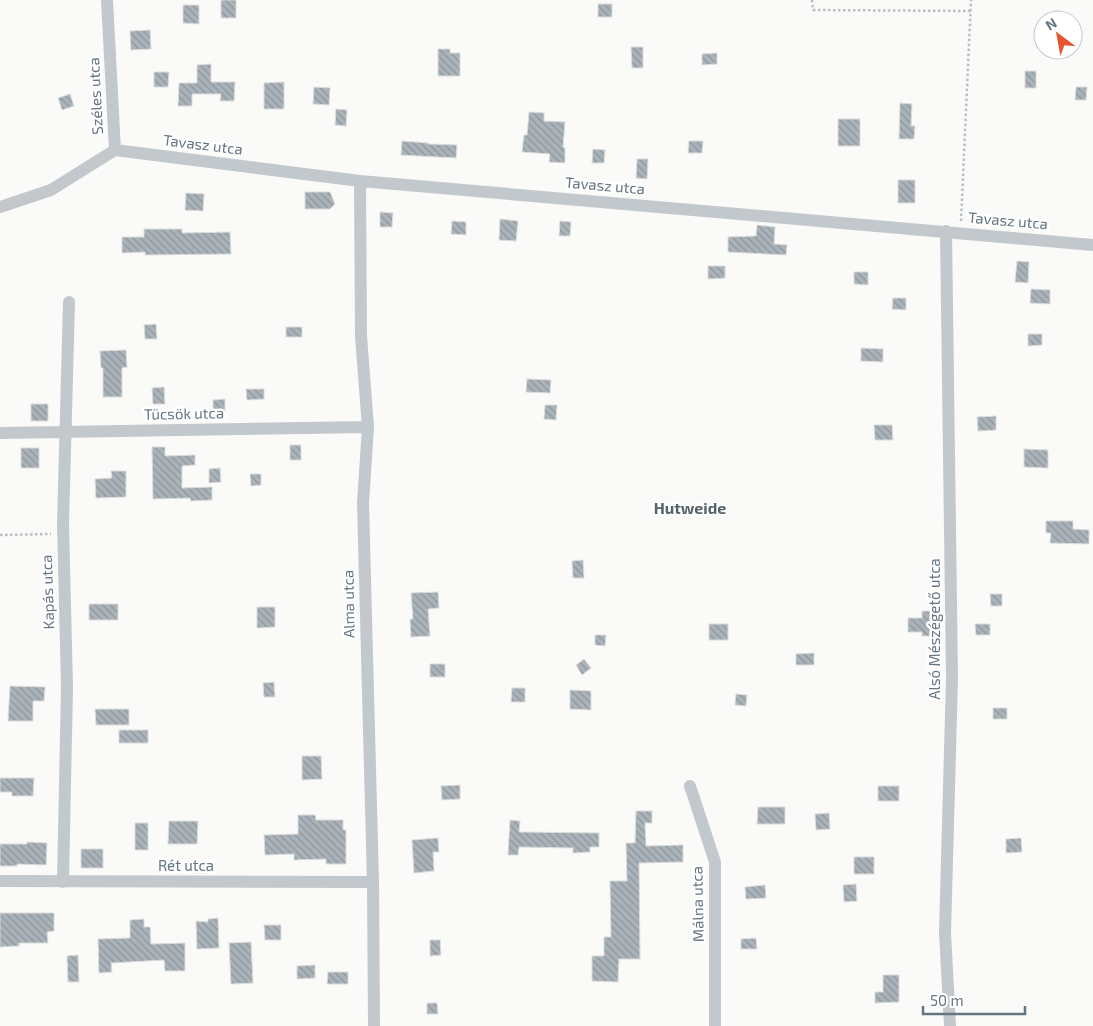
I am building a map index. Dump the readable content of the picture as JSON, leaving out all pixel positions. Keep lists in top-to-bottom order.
{
  "streets": {
    "street": [
      "Széles utca",
      "Tavasz utca",
      "Tücsök utca",
      "Kapás utca",
      "Alma utca",
      "Alsó Mészégető utca",
      "Rét utca",
      "Málna utca"
    ]
  },
  "crossings": [
    ["Széles utca", "Tavasz utca"],
    ["Tavasz utca", "Alma utca"],
    ["Tavasz utca", "Alsó Mészégető utca"],
    ["Tücsök utca", "Kapás utca"],
    ["Tücsök utca", "Alma utca"],
    ["Kapás utca", "Rét utca"],
    ["Alma utca", "Rét utca"]
  ],
  "districts": ["Hutweide"],
  "scale_bar": "50 m",
  "north": "top left"
}
